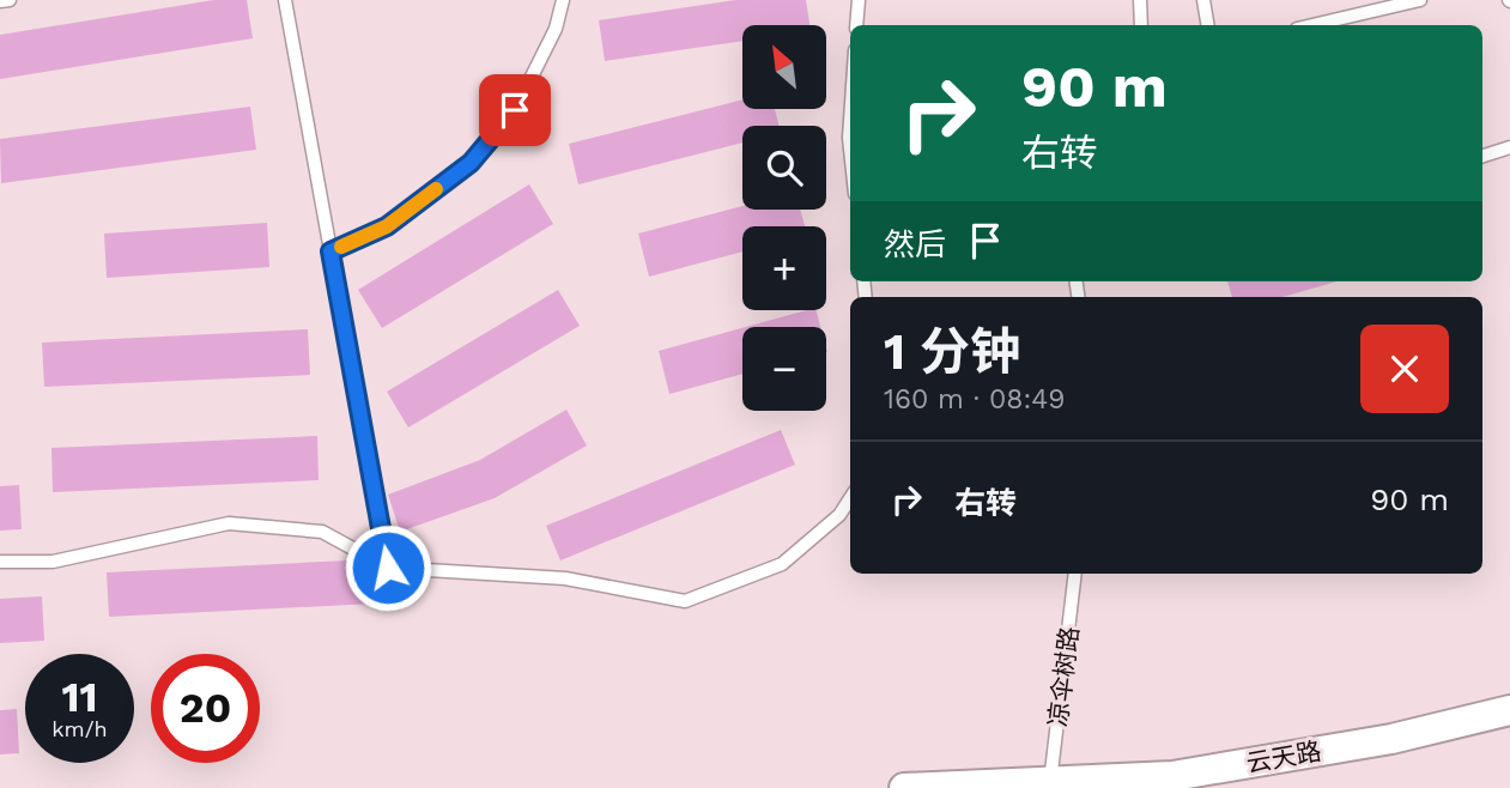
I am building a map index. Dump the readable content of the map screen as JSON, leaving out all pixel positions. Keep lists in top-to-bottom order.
{
  "streets": {
    "street": ["云天路"],
    "lane": ["凉伞树路"]
  },
  "crossings": [
    ["凉伞树路", "云天路"]
  ],
  "north": "top left",
  "page": {
    "map_buttons": ["+", "−"],
    "turn": ["90 m", "右转"],
    "then": "然后",
    "heading": ["1 分钟", "160 m · 08:49"],
    "list": [
      {
        "name": "右转",
        "value": "90 m"
      }
    ],
    "speed": "11 km/h",
    "limit": "20"
  }
}
